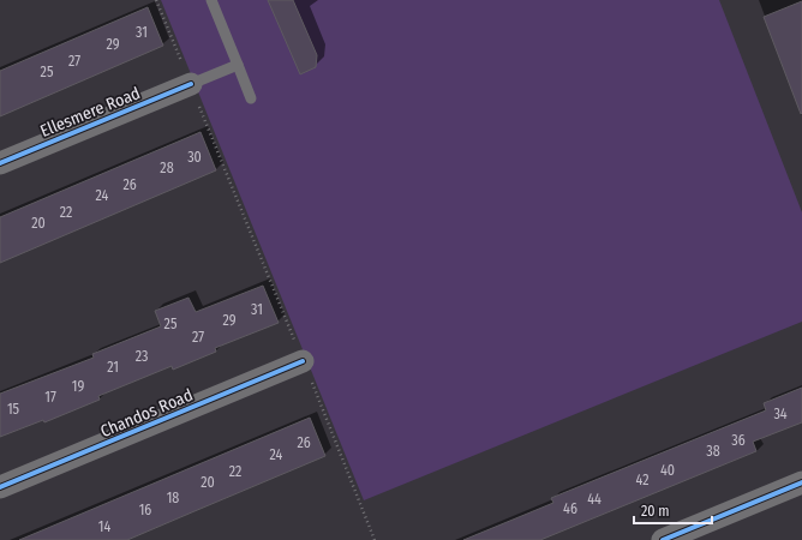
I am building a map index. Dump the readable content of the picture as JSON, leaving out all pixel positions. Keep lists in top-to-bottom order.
{
  "streets": {
    "street": ["Ellesmere Road", "Chandos Road"]
  },
  "house_numbers": [
    "31",
    "29",
    "27",
    "25",
    "30",
    "28",
    "26",
    "24",
    "22",
    "20",
    "31",
    "29",
    "25",
    "27",
    "23",
    "21",
    "19",
    "17",
    "15",
    "34",
    "36",
    "26",
    "38",
    "24",
    "40",
    "22",
    "42",
    "20",
    "18",
    "44",
    "46",
    "16",
    "14"
  ],
  "scale_bar": "20 m"
}
